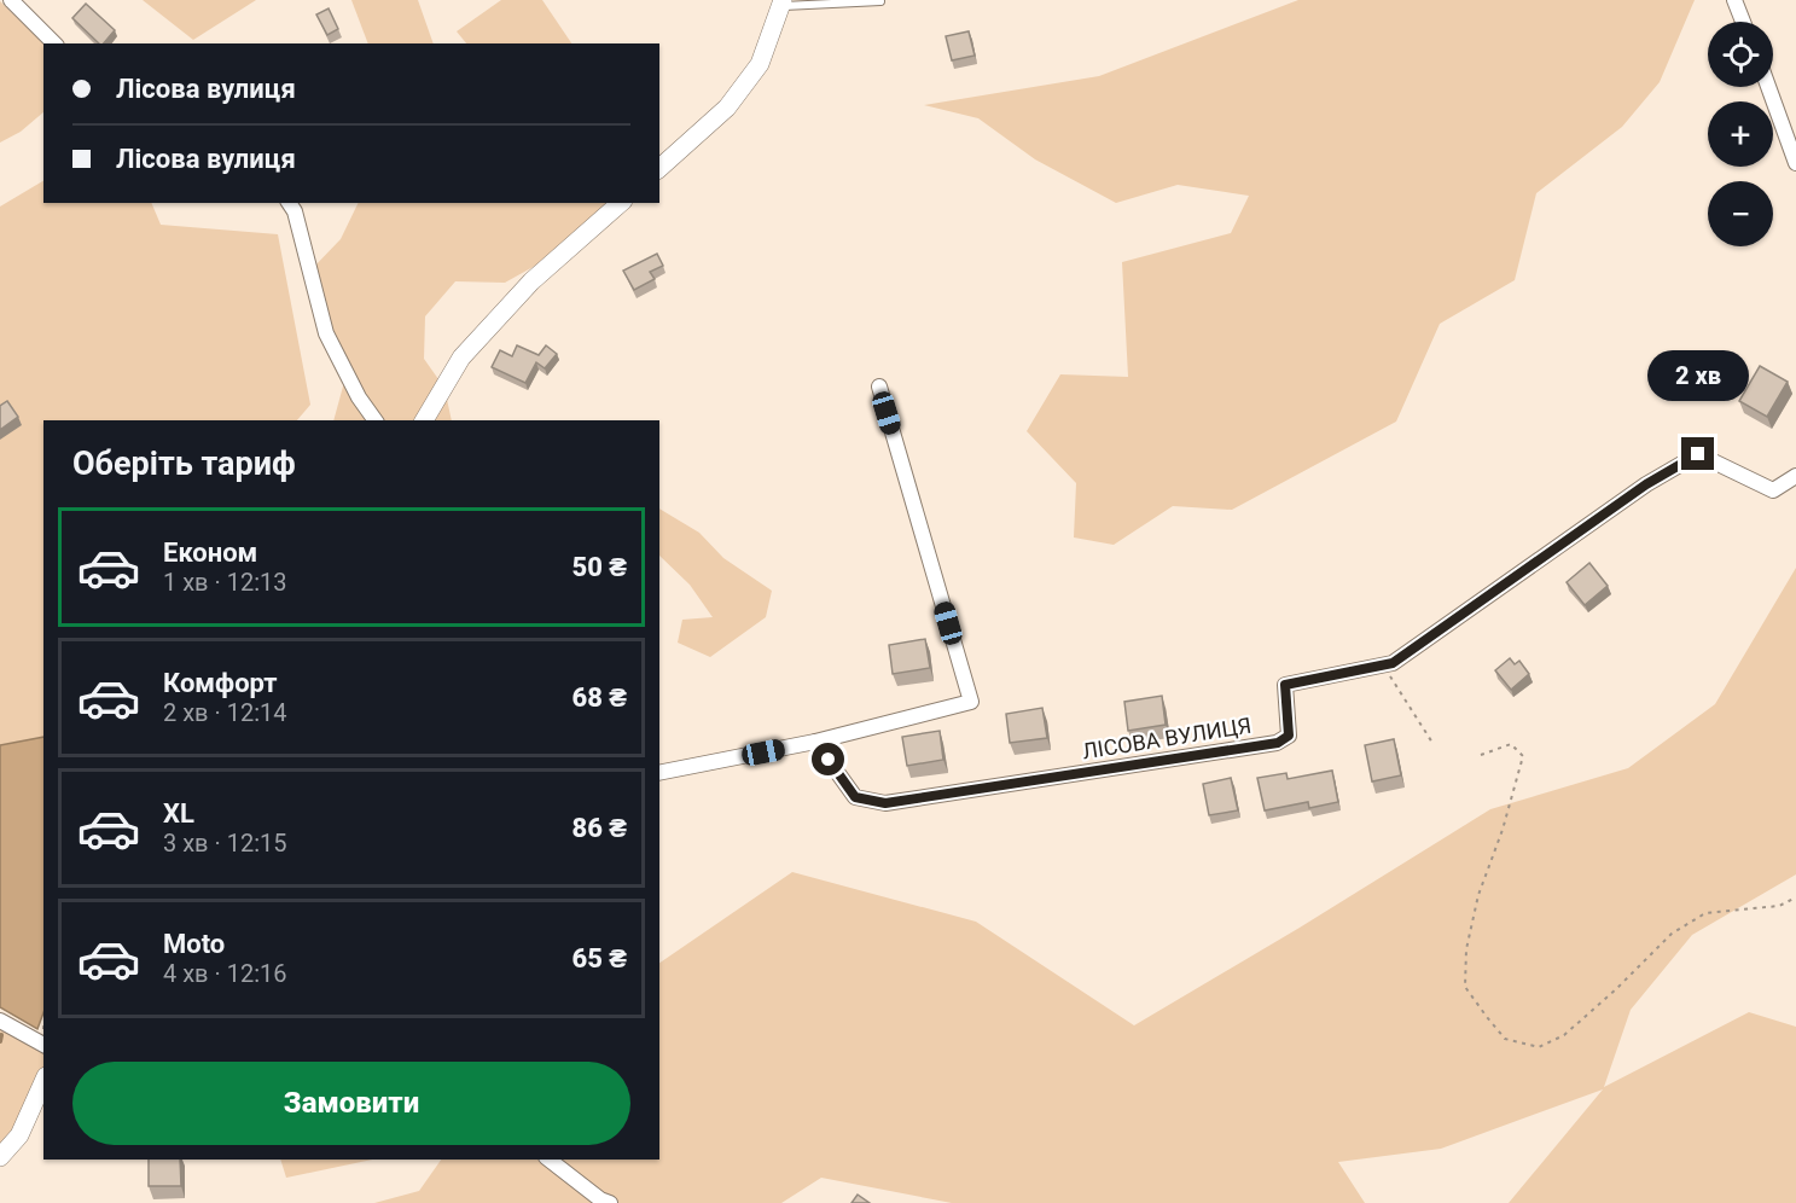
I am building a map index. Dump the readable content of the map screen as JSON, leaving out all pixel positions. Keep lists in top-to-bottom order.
{
  "streets": {
    "street": ["ЛІСОВА ВУЛИЦЯ"]
  },
  "page": {
    "map_buttons": ["+", "−"],
    "banner": ["Лісова вулиця", "Лісова вулиця"],
    "bubble": "2 хв",
    "heading": "Оберіть тариф",
    "list": [
      {
        "name": "Економ",
        "note": "1 хв · 12:13",
        "value": "50 ₴"
      },
      {
        "name": "Комфорт",
        "note": "2 хв · 12:14",
        "value": "68 ₴"
      },
      {
        "name": "XL",
        "note": "3 хв · 12:15",
        "value": "86 ₴"
      },
      {
        "name": "Moto",
        "note": "4 хв · 12:16",
        "value": "65 ₴"
      }
    ],
    "buttons": "Замовити"
  }
}
